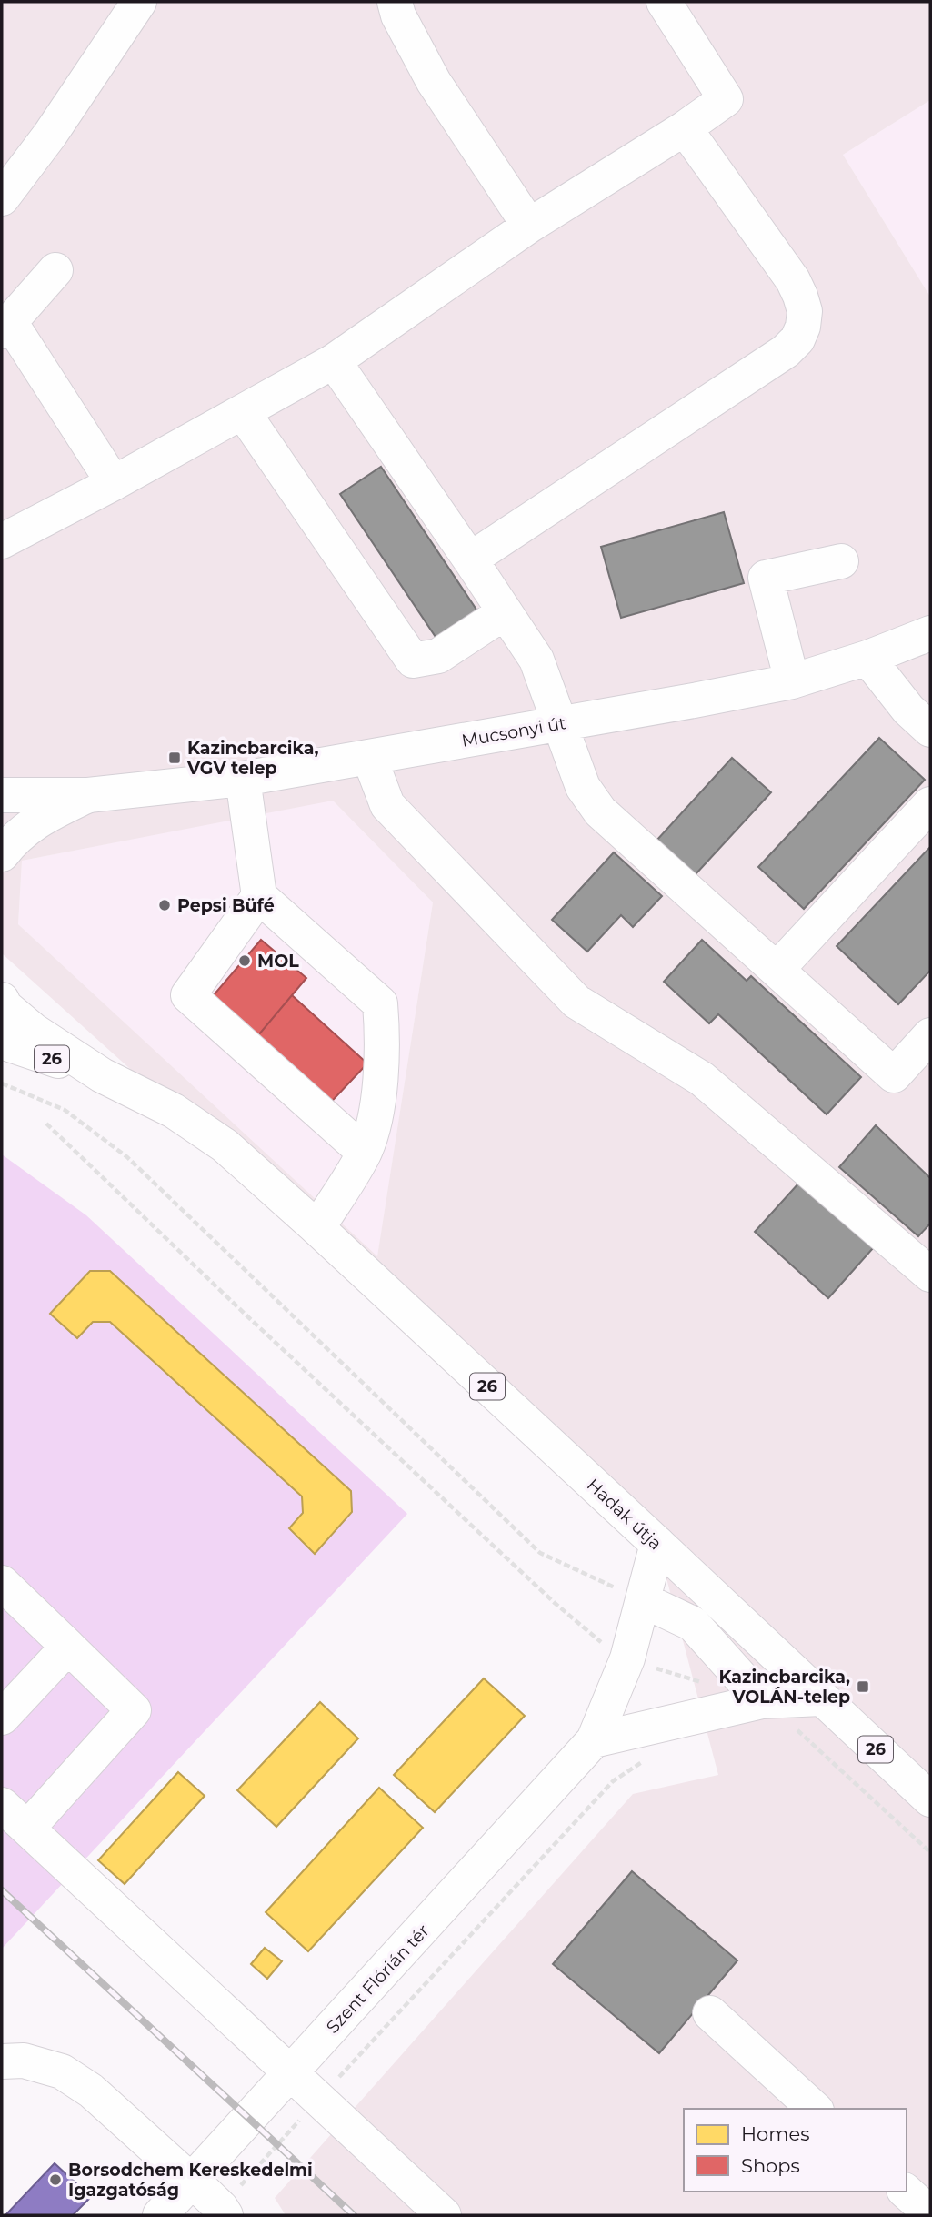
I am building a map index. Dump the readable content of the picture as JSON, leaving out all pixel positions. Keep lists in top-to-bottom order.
{
  "streets": {
    "street": [
      "Mucsonyi út",
      "26",
      "Hadak útja",
      "Szent Flórián tér"
    ]
  },
  "crossings": [
    ["26", "Hadak útja"],
    ["Hadak útja", "Szent Flórián tér"]
  ],
  "places": {
    "transit": ["Kazincbarcika, VGV telep", "Kazincbarcika, VOLÁN-telep"],
    "other": ["Pepsi Büfé", "MOL", "Borsodchem Kereskedelmi Igazgatóság"]
  },
  "legend": ["Homes", "Shops"]
}
